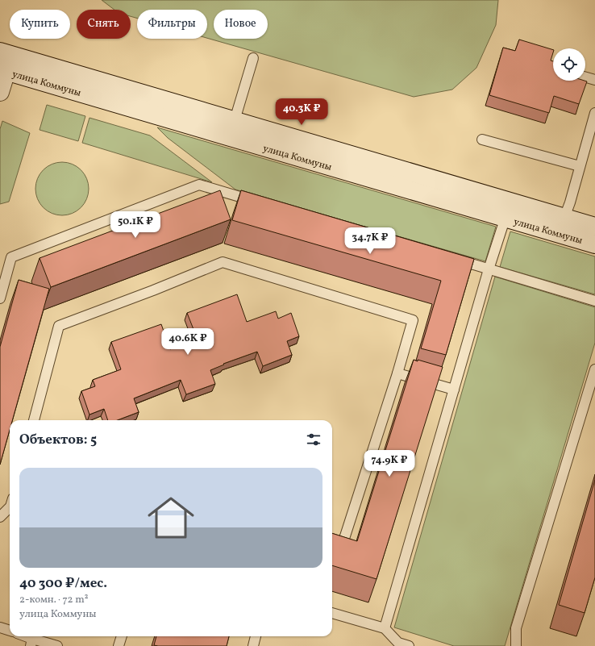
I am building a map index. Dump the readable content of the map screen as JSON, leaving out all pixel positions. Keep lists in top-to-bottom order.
{
  "streets": {
    "main road": ["улица Коммуны"]
  },
  "page": {
    "chip": [
      "Купить",
      "Снять",
      "Фильтры",
      "Новое"
    ],
    "price": [
      "40.3K ₽",
      "50.1K ₽",
      "34.7K ₽",
      "40.6K ₽",
      "74.9K ₽"
    ],
    "heading": "Объектов: 5",
    "list": [
      {
        "name": "40 300 ₽/мес.",
        "note": "2-комн. · 72 m² · улица Коммуны"
      }
    ]
  }
}
